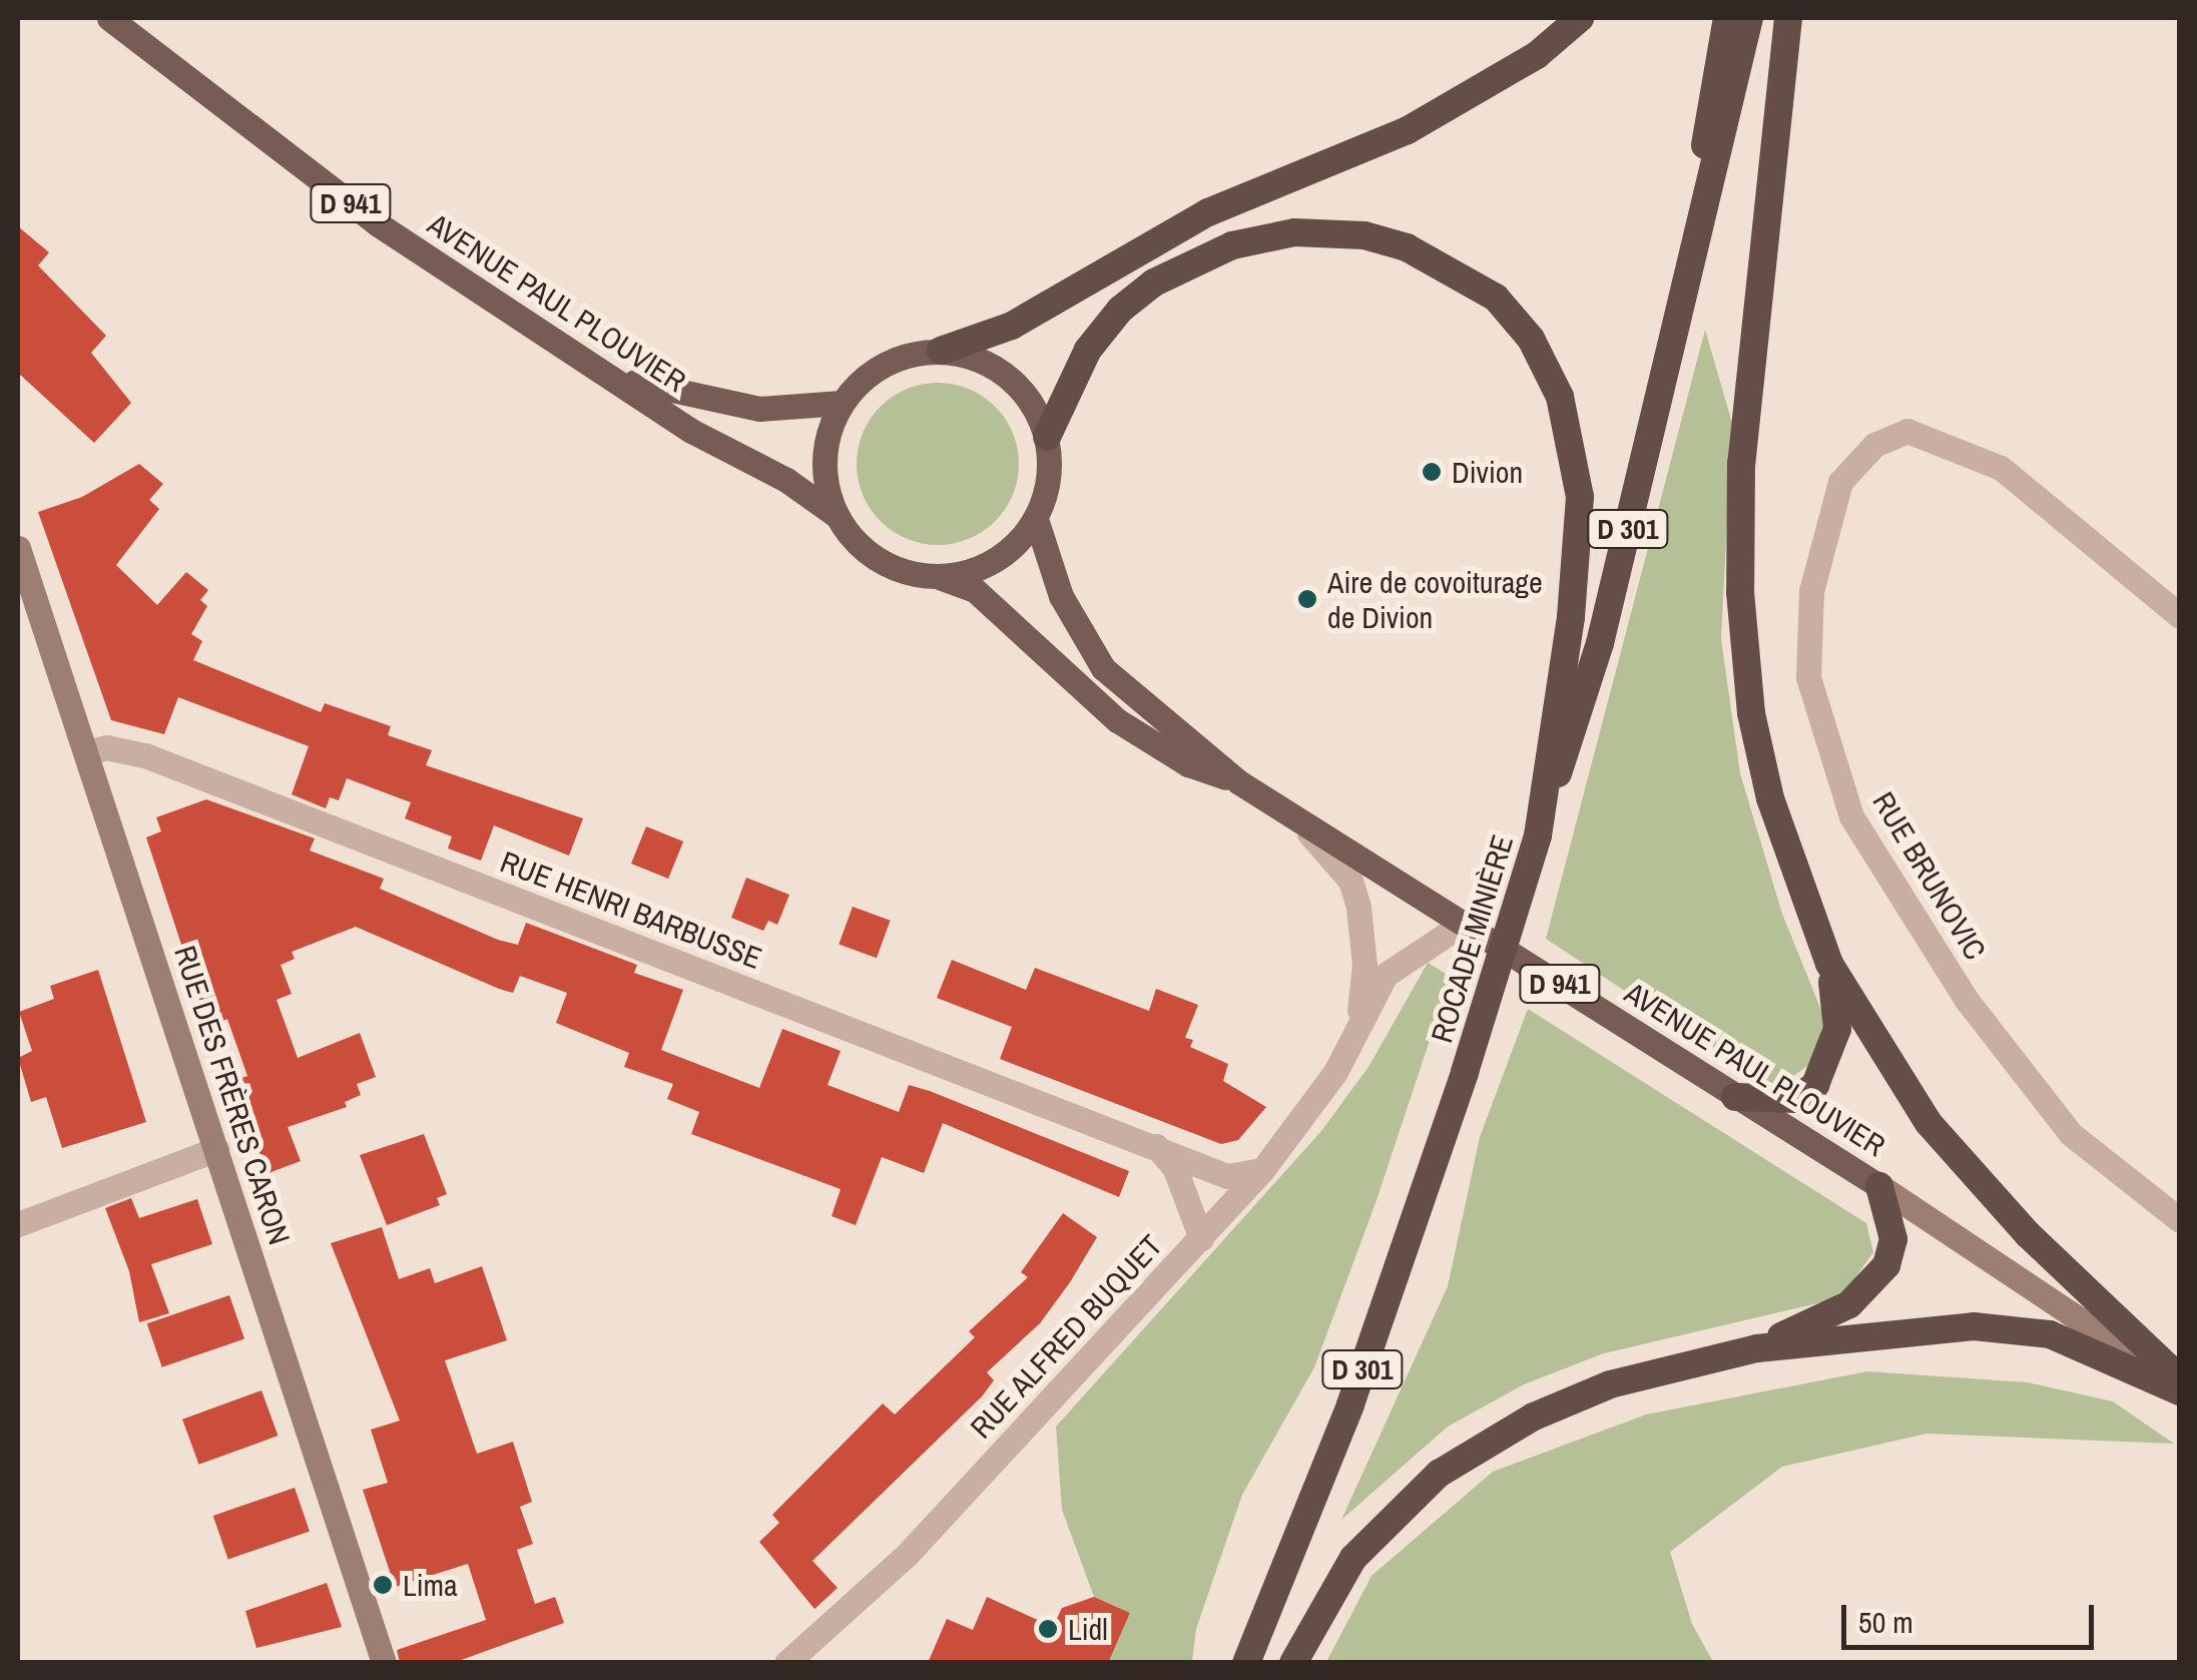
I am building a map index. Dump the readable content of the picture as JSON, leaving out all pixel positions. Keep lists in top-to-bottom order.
{
  "streets": {
    "highway": ["D 301", "ROCADE MINIÈRE"],
    "main road": ["D 941", "AVENUE PAUL PLOUVIER", "RUE DES FRÈRES CARON"],
    "street": ["RUE BRUNOVIC", "RUE HENRI BARBUSSE", "RUE ALFRED BUQUET"]
  },
  "crossings": [
    ["D 941", "AVENUE PAUL PLOUVIER"],
    ["AVENUE PAUL PLOUVIER", "RUE ALFRED BUQUET"],
    ["RUE HENRI BARBUSSE", "RUE DES FRÈRES CARON"],
    ["RUE HENRI BARBUSSE", "RUE ALFRED BUQUET"]
  ],
  "places": [
    "Divion",
    "Aire de covoiturage de Divion",
    "Lima",
    "Lidl"
  ],
  "scale_bar": "50 m"
}
